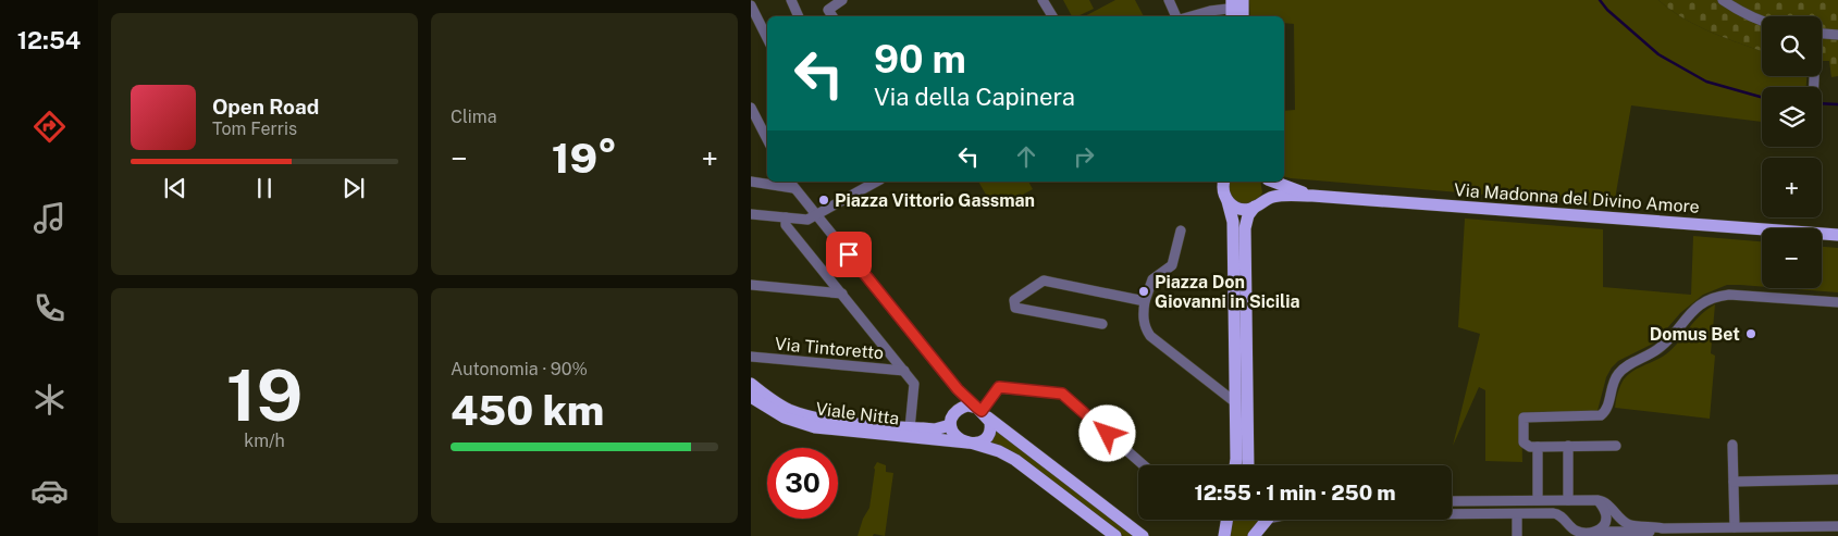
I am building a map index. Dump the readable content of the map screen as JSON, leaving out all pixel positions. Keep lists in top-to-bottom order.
{
  "streets": {
    "main road": ["Via Madonna del Divino Amore", "Viale Nitta"],
    "street": ["Via Tintoretto"]
  },
  "places": ["Piazza Vittorio Gassman", "Piazza Don Giovanni in Sicilia", "Domus Bet"],
  "page": {
    "tabs": "12:54",
    "tile": [
      "Clima",
      ["19", "km/h"],
      ["Autonomia · 90%", "450 km"]
    ],
    "map_buttons": ["+", "−"],
    "turn": ["90 m", "Via della Capinera"],
    "song": ["Open Road", "Tom Ferris"],
    "heat": ["−", "19°", "+"],
    "limit": "30",
    "trip": "12:55 · 1 min · 250 m"
  }
}
